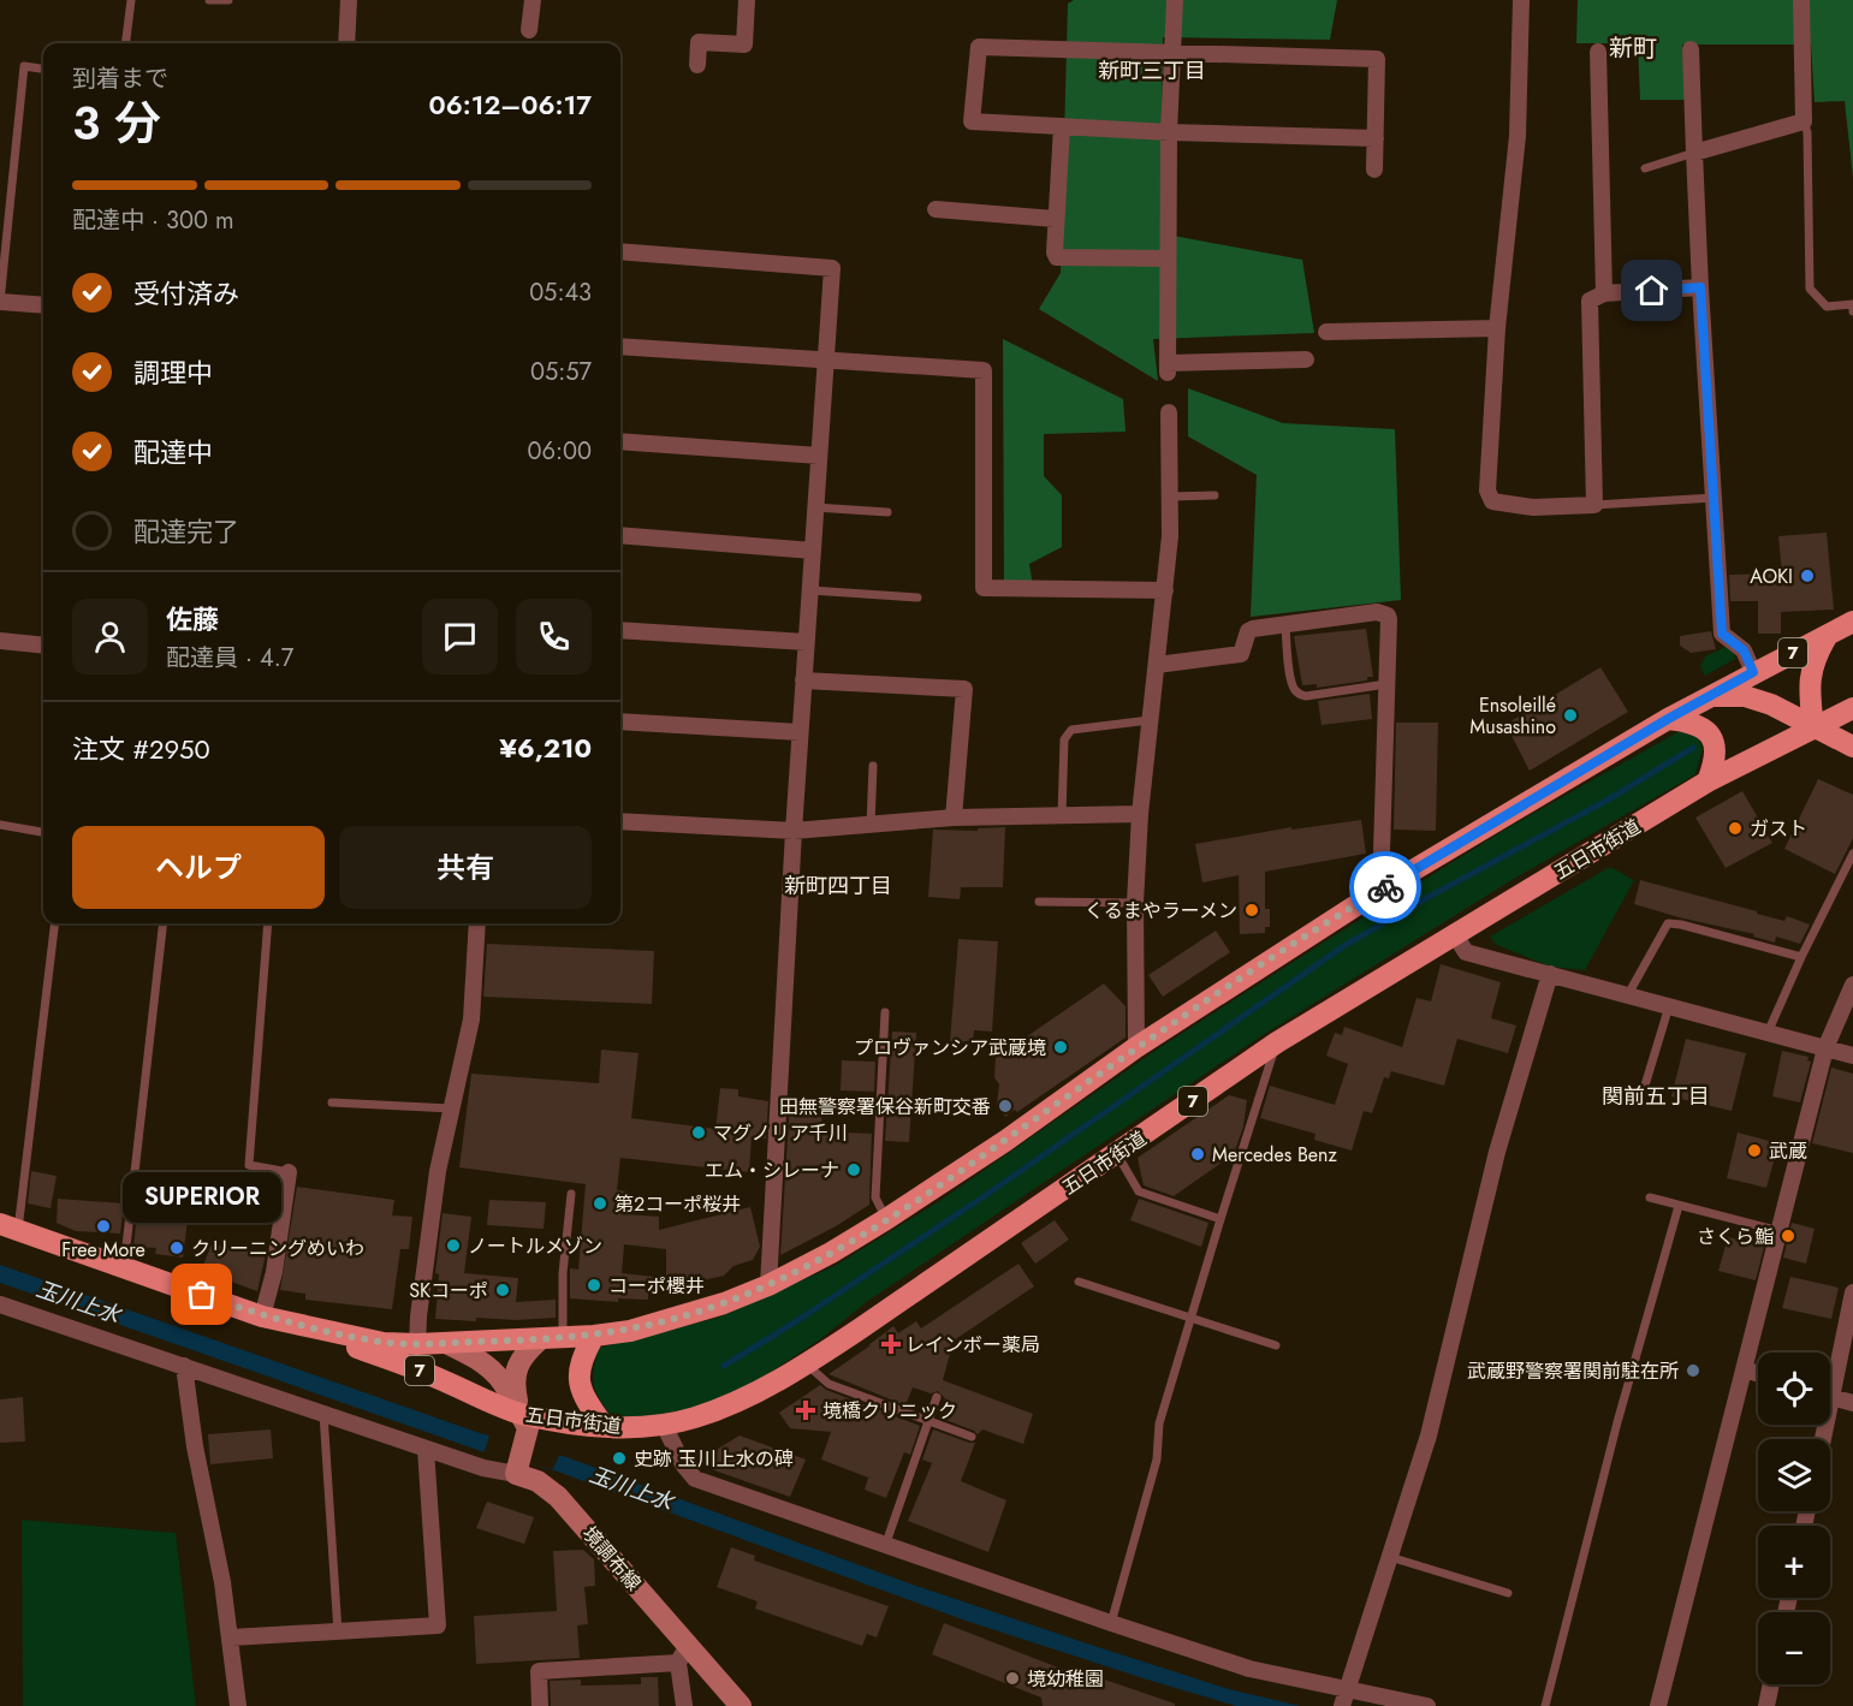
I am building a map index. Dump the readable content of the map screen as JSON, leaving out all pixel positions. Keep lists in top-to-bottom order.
{
  "streets": {
    "main road": ["7", "五日市街道", "境調布線"]
  },
  "crossings": [
    ["7", "五日市街道"]
  ],
  "districts": [
    "新町",
    "新町三丁目",
    "新町四丁目",
    "関前五丁目"
  ],
  "water": ["玉川上水"],
  "places": {
    "other": [
      "AOKI",
      "Ensoleillé Musashino",
      "ガスト",
      "くるまやラーメン",
      "プロヴァンシア武蔵境",
      "田無警察署保谷新町交番",
      "マグノリア千川",
      "武蔵",
      "Mercedes Benz",
      "エム・シレーナ",
      "第２コーポ桜井",
      "Free More",
      "さくら鮨",
      "ノートルメゾン",
      "クリーニングめいわ",
      "コーポ櫻井",
      "SKコーポ",
      "SUPERIOR",
      "武蔵野警察署関前駐在所",
      "史跡 玉川上水の碑",
      "境幼稚園"
    ],
    "health": ["レインボー薬局", "境橋クリニック"]
  },
  "page": {
    "heading": ["3 分", "到着まで", "06:12–06:17"],
    "panel": [
      "佐藤",
      "配達員 · 4.7",
      "注文 #2950",
      "¥6,210"
    ],
    "bar": "配達中 · 300 m",
    "list": [
      ["受付済み", "05:43"],
      ["調理中", "05:57"],
      ["配達中", "06:00"],
      "配達完了"
    ],
    "buttons": ["ヘルプ", "共有"],
    "bubble": "SUPERIOR",
    "map_buttons": ["+", "−"]
  }
}
